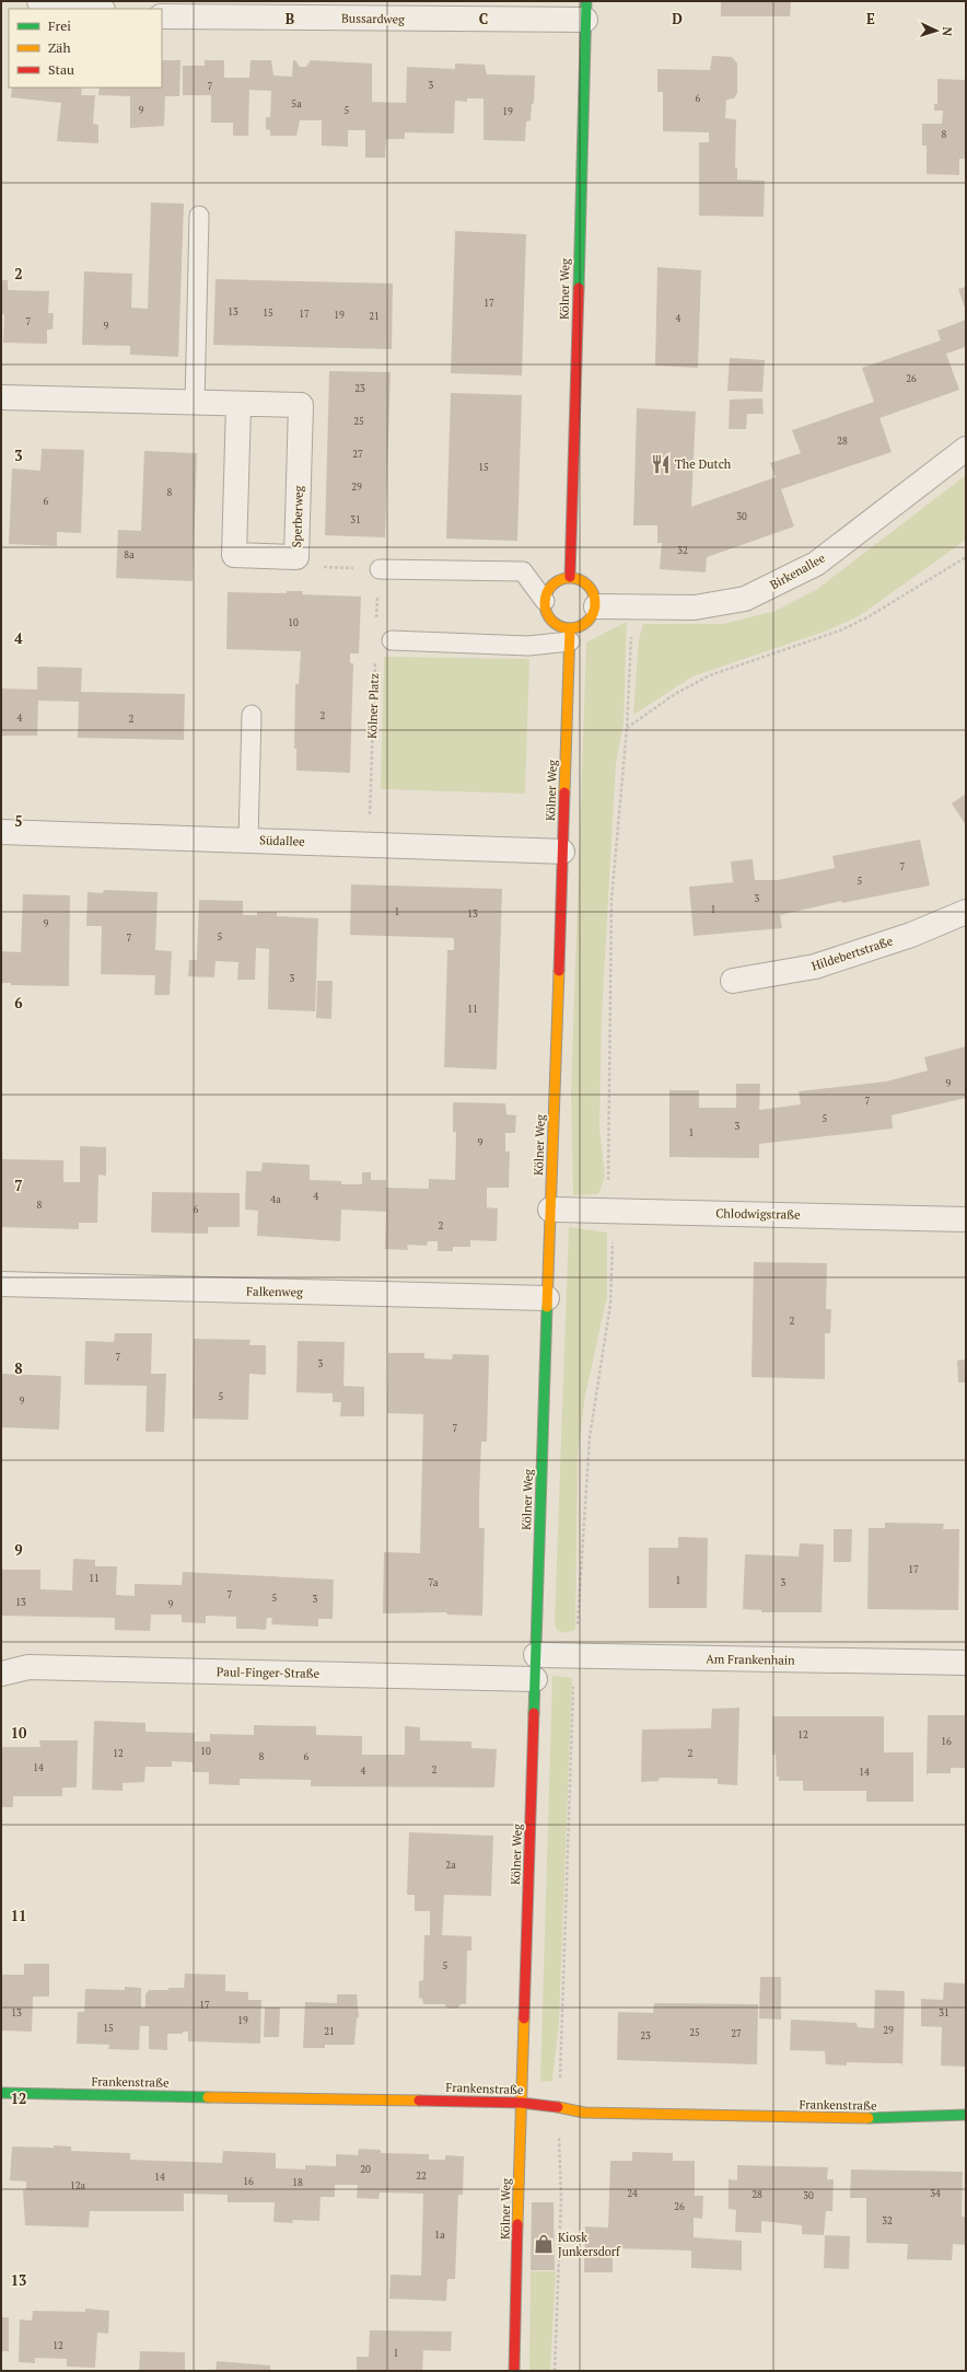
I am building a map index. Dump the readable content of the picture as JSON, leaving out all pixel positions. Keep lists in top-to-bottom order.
{
  "streets": {
    "street": [
      "Bussardweg",
      "Kölner Weg",
      "Sperberweg",
      "Birkenallee",
      "Südallee",
      "Hildebertstraße",
      "Chlodwigstraße",
      "Falkenweg",
      "Am Frankenhain",
      "Paul-Finger-Straße",
      "Frankenstraße"
    ],
    "path": ["Kölner Platz"]
  },
  "crossings": [
    ["Bussardweg", "Kölner Weg"],
    ["Kölner Weg", "Birkenallee"],
    ["Kölner Weg", "Südallee"],
    ["Kölner Weg", "Chlodwigstraße"],
    ["Kölner Weg", "Falkenweg"],
    ["Kölner Weg", "Am Frankenhain"],
    ["Kölner Weg", "Paul-Finger-Straße"],
    ["Kölner Weg", "Frankenstraße"],
    ["Kölner Platz", "Südallee"],
    ["Am Frankenhain", "Paul-Finger-Straße"]
  ],
  "places": {
    "restaurant": ["The Dutch"],
    "shop": ["Kiosk Junkersdorf"]
  },
  "house_numbers": [
    "3",
    "7",
    "6",
    "5a",
    "9",
    "5",
    "19",
    "8",
    "17",
    "13",
    "15",
    "17",
    "19",
    "21",
    "4",
    "7",
    "9",
    "26",
    "23",
    "25",
    "28",
    "27",
    "15",
    "29",
    "8",
    "6",
    "30",
    "31",
    "32",
    "8a",
    "10",
    "2",
    "4",
    "2",
    "7",
    "5",
    "3",
    "1",
    "1",
    "13",
    "9",
    "5",
    "7",
    "3",
    "11",
    "9",
    "7",
    "5",
    "3",
    "1",
    "9",
    "4",
    "4a",
    "8",
    "6",
    "2",
    "2",
    "7",
    "3",
    "5",
    "9",
    "7",
    "17",
    "11",
    "1",
    "7a",
    "3",
    "7",
    "5",
    "3",
    "13",
    "9",
    "12",
    "16",
    "10",
    "12",
    "2",
    "8",
    "6",
    "14",
    "2",
    "4",
    "14",
    "2a",
    "5",
    "17",
    "13",
    "31",
    "19",
    "15",
    "29",
    "21",
    "25",
    "27",
    "23",
    "20",
    "22",
    "14",
    "16",
    "18",
    "12a",
    "24",
    "34",
    "28",
    "30",
    "26",
    "32",
    "1a",
    "12",
    "1"
  ],
  "legend": ["Frei", "Zäh", "Stau"],
  "north": "right",
  "grid": {
    "columns": [
      "B",
      "C",
      "D",
      "E"
    ],
    "rows": [
      "2",
      "3",
      "4",
      "5",
      "6",
      "7",
      "8",
      "9",
      "10",
      "11",
      "12",
      "13"
    ]
  }
}
